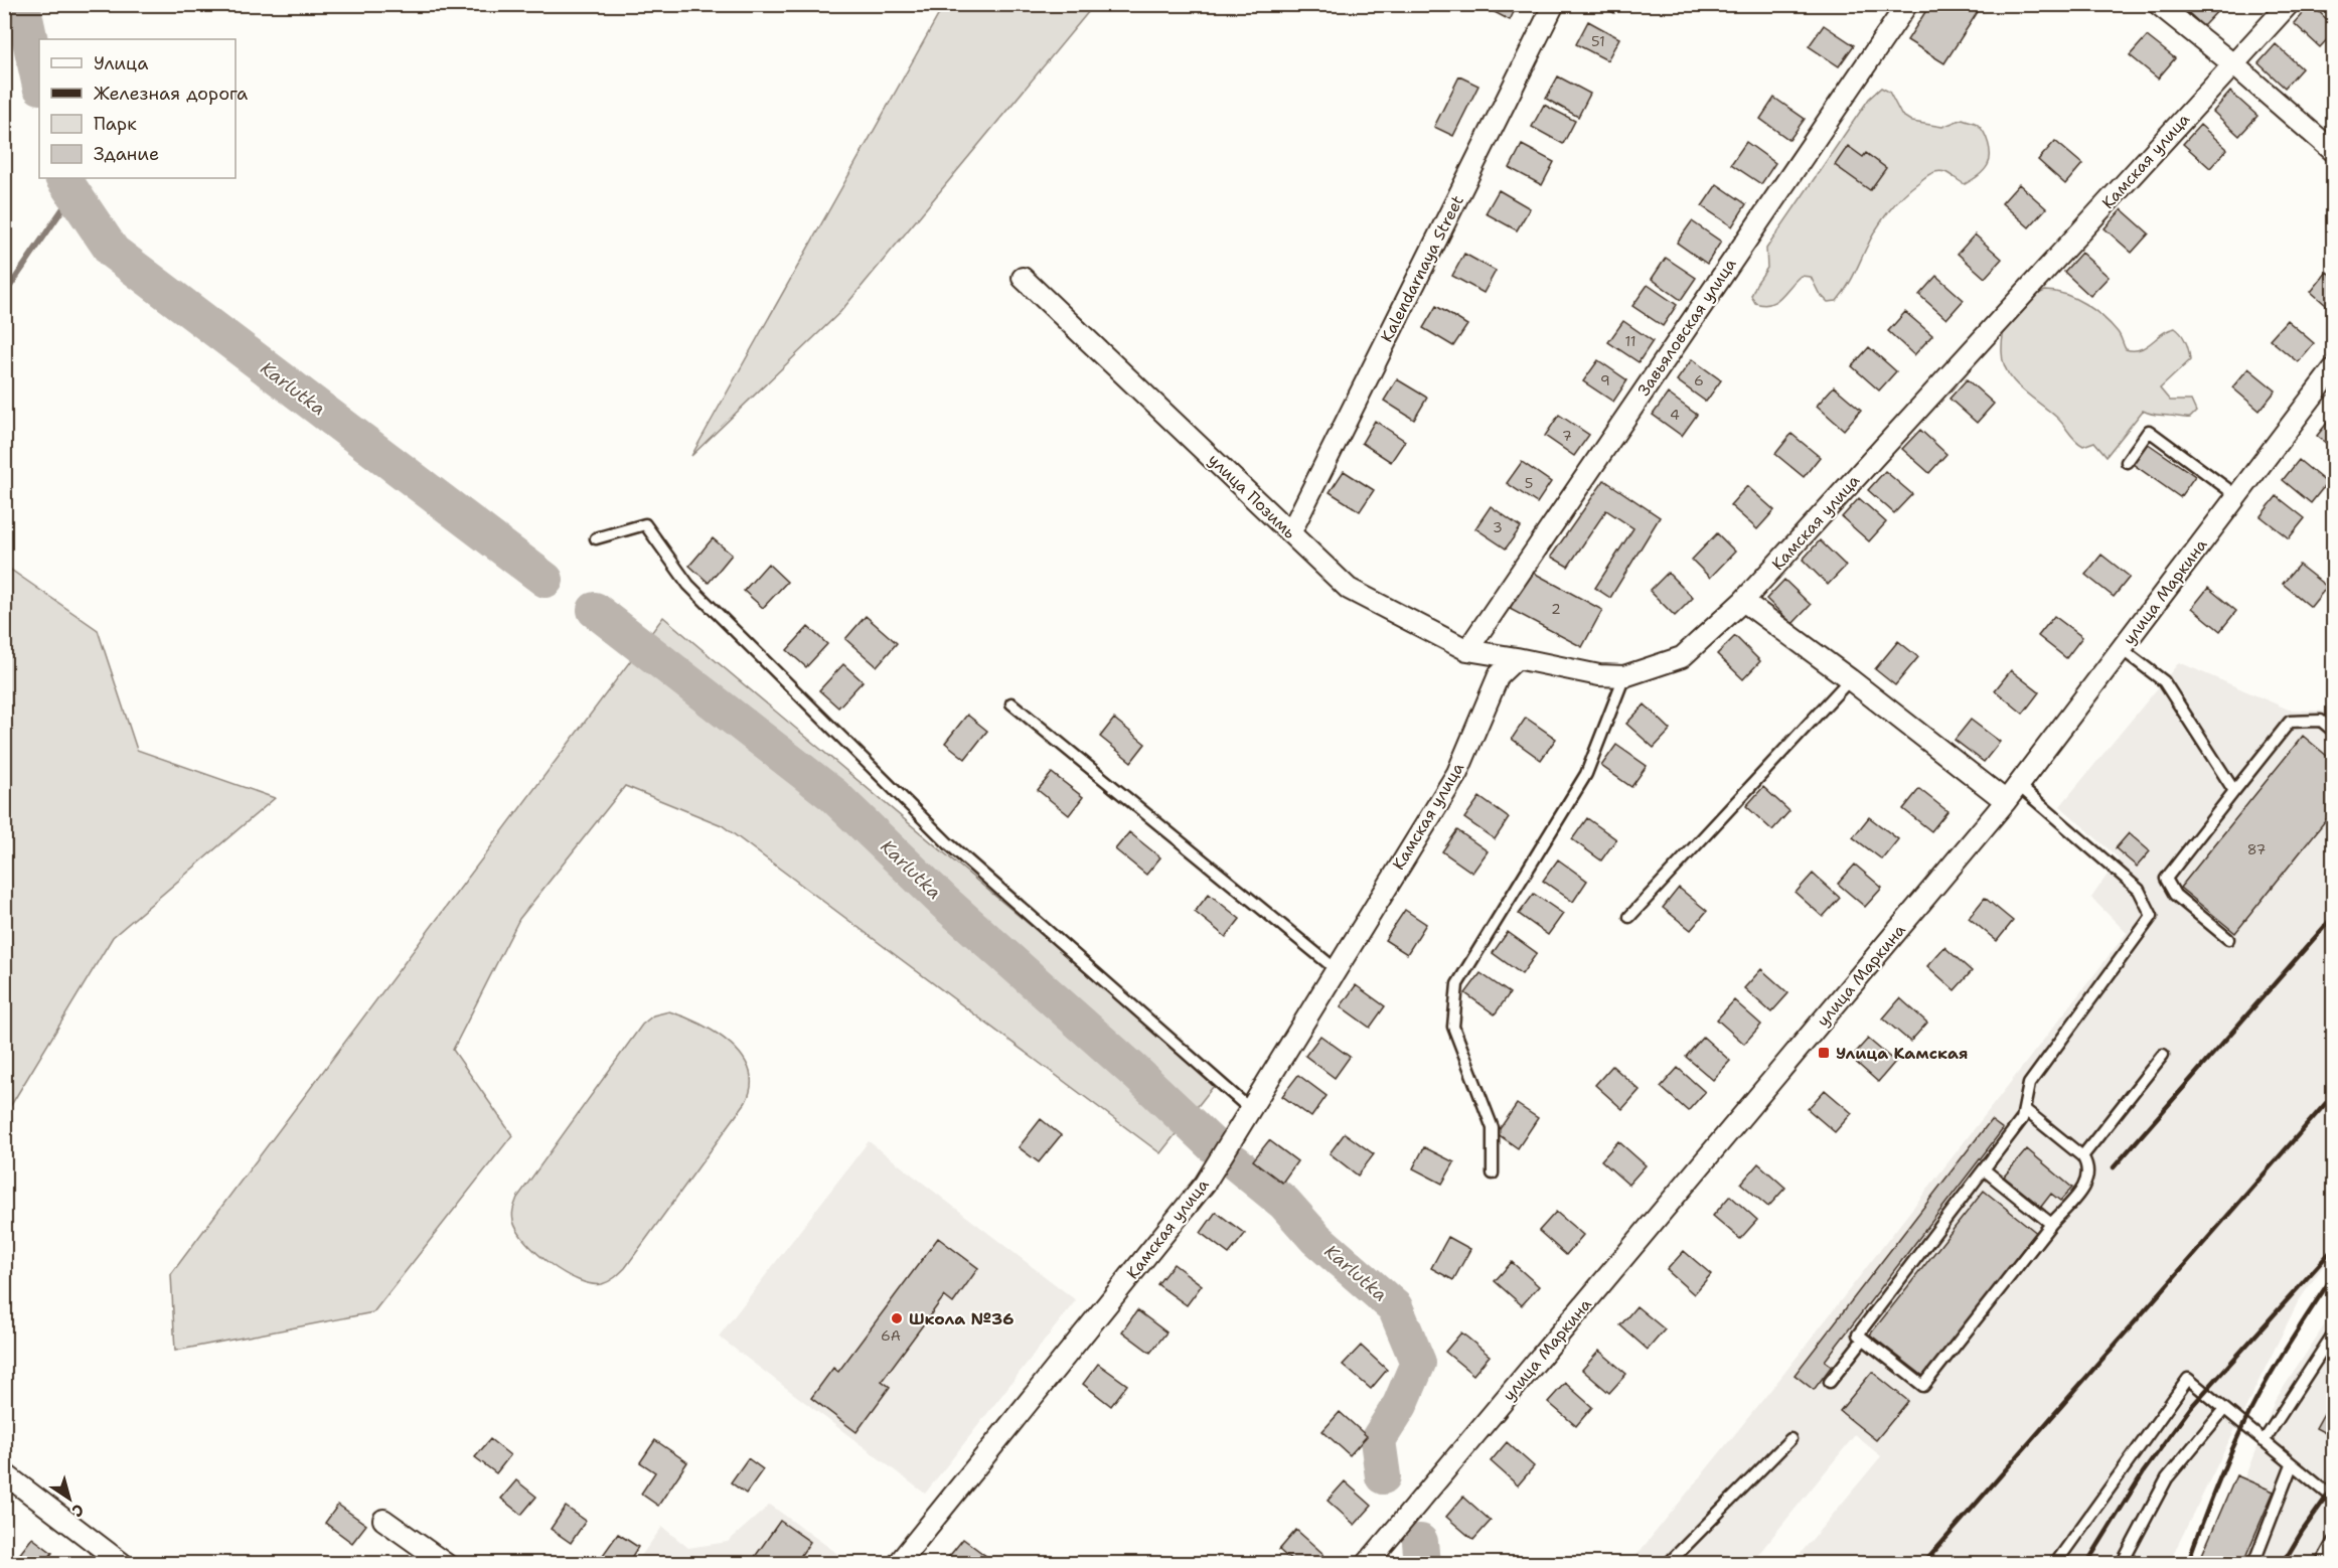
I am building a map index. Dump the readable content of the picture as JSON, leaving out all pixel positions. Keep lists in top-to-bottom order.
{
  "streets": {
    "street": [
      "Камская улица",
      "Kalendarnaya Street",
      "Завьяловская улица",
      "улица Позимь",
      "улица Маркина"
    ]
  },
  "crossings": [
    ["Камская улица", "улица Позимь"],
    ["Kalendarnaya Street", "улица Позимь"],
    ["Завьяловская улица", "улица Позимь"]
  ],
  "water": ["Karlutka"],
  "places": {
    "transit": ["Улица Камская"],
    "other": ["Школа №36"]
  },
  "house_numbers": [
    "51",
    "11",
    "9",
    "6",
    "4",
    "7",
    "5",
    "3",
    "2",
    "87",
    "6А"
  ],
  "legend": [
    "Улица",
    "Железная дорога",
    "Парк",
    "Здание"
  ],
  "north": "bottom right"
}
